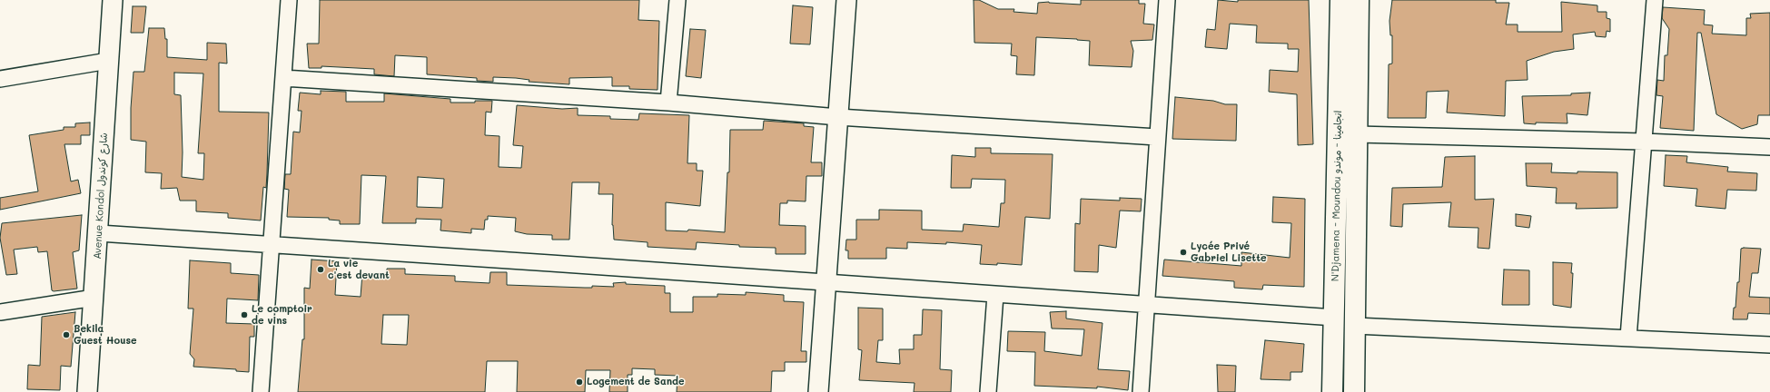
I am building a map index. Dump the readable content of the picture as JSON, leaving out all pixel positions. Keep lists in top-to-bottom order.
{
  "streets": {
    "main road": ["N'Djamena - Moundou انجامينا - موندو"],
    "street": ["Avenue Kondol شارع كوندول"]
  },
  "places": [
    "Lycée Privé Gabriel Lisette",
    "La vie c'est devant",
    "Le comptoir de vins",
    "Bekila Guest House",
    "Logement de Sande"
  ]
}
